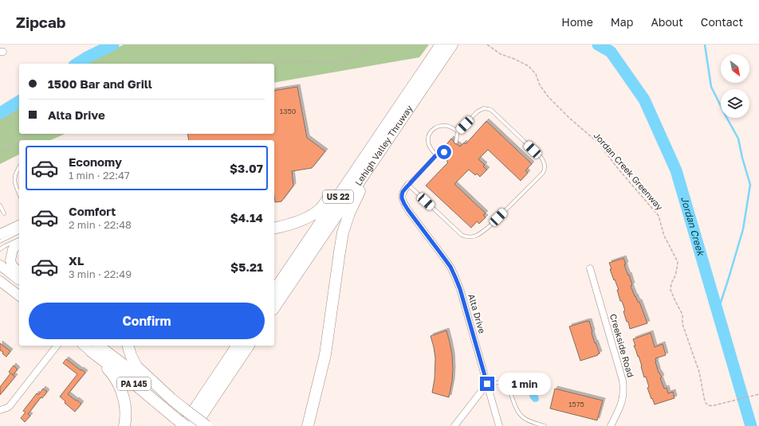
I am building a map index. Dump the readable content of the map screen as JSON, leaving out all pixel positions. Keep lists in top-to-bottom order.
{
  "streets": {
    "highway": ["Lehigh Valley Thruway", "US 22", "PA 145"],
    "street": ["Alta Drive", "Creekside Road"],
    "path": ["Jordan Creek Greenway"]
  },
  "water": ["Jordan Creek"],
  "house_numbers": ["1350", "1575"],
  "north": "bottom right",
  "page": {
    "header": "Zipcab",
    "nav": [
      "Home",
      "Map",
      "About",
      "Contact"
    ],
    "banner": ["1500 Bar and Grill", "Alta Drive"],
    "list": [
      {
        "name": "Economy",
        "note": "1 min · 22:47",
        "value": "$3.07"
      },
      {
        "name": "Comfort",
        "note": "2 min · 22:48",
        "value": "$4.14"
      },
      {
        "name": "XL",
        "note": "3 min · 22:49",
        "value": "$5.21"
      }
    ],
    "buttons": "Confirm",
    "bubble": "1 min"
  }
}
